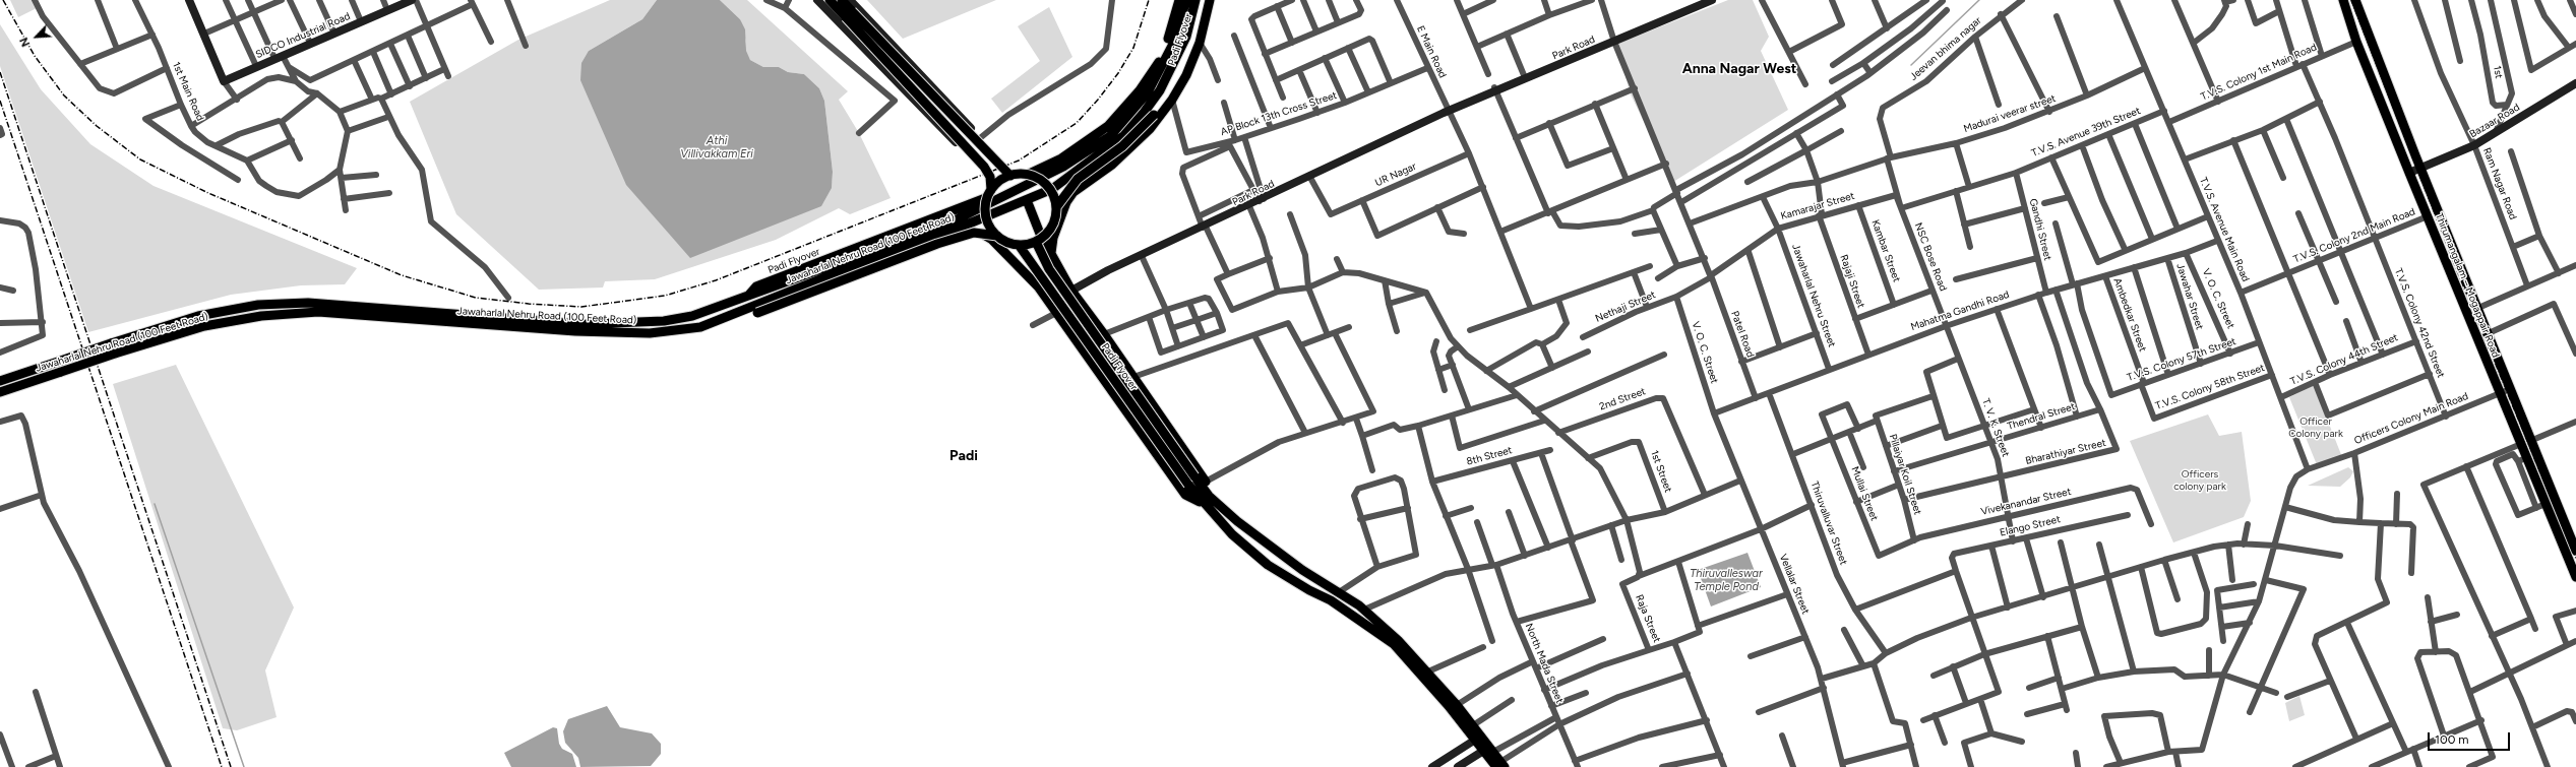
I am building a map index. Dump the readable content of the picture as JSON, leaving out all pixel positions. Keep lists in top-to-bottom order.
{
  "streets": {
    "main road": ["Padi Flyover", "Jawaharlal Nehru Road (100 Feet Road)", "Thirumangalam – Mogappair Road"],
    "street": [
      "SIDCO Industrial Road",
      "Park Road",
      "Jeevan bhima nagar",
      "E Main Road",
      "T.V.S. Colony 1st Main Road",
      "1st",
      "1st Main Road",
      "AP Block 13th Cross Street",
      "Madurai veerar street",
      "Bazaar Road",
      "T.V.S. Avenue 39th Street",
      "UR Nagar",
      "Ram Nagar Road",
      "Kamarajar Street",
      "Gandhi Street",
      "T.V.S. Avenue Main Road",
      "T.V.S. Colony 2nd Main Road",
      "Kambar Street",
      "NSC Bose Road",
      "Rajaji Street",
      "Jawaharlal Nehru Street",
      "Jawahar Street",
      "V. O. C. Street",
      "Nethaji Street",
      "Mahatma Gandhi Road",
      "Ambedkar Street",
      "T.V.S. Colony 42nd Street",
      "Patel Road",
      "T.V.S. Colony 57th Street",
      "T.V.S. Colony 44th Street",
      "T.V.S. Colony 58th Street",
      "2nd Street",
      "Thendral Street",
      "Officers Colony Main Road",
      "T. V. K. Street",
      "Bharathiyar Street",
      "8th Street",
      "1st Street",
      "Pillaiyar Koil Street",
      "Mullai Street",
      "Vivekanandar Street",
      "Thiruvalluvar Street",
      "Elango Street",
      "Vellalar Street",
      "Raja Street",
      "North Mada Street"
    ]
  },
  "crossings": [
    ["Padi Flyover", "Jawaharlal Nehru Road (100 Feet Road)"],
    ["Park Road", "E Main Road"],
    ["Park Road", "UR Nagar"],
    ["Park Road", "Patel Road"],
    ["Jeevan bhima nagar", "Madurai veerar street"],
    ["Jeevan bhima nagar", "T.V.S. Avenue 39th Street"],
    ["Jeevan bhima nagar", "Kamarajar Street"],
    ["Jeevan bhima nagar", "NSC Bose Road"],
    ["E Main Road", "AP Block 13th Cross Street"],
    ["E Main Road", "UR Nagar"],
    ["T.V.S. Colony 1st Main Road", "T.V.S. Avenue Main Road"],
    ["T.V.S. Colony 1st Main Road", "Thirumangalam – Mogappair Road"],
    ["T.V.S. Colony 1st Main Road", "T.V.S. Colony 42nd Street"],
    ["Madurai veerar street", "T.V.S. Avenue Main Road"],
    ["Madurai veerar street", "Rajaji Street"],
    ["Madurai veerar street", "Jawaharlal Nehru Street"],
    ["Madurai veerar street", "Patel Road"],
    ["Bazaar Road", "Ram Nagar Road"],
    ["Bazaar Road", "Thirumangalam – Mogappair Road"],
    ["T.V.S. Avenue 39th Street", "Kamarajar Street"],
    ["T.V.S. Avenue 39th Street", "Gandhi Street"],
    ["T.V.S. Avenue 39th Street", "T.V.S. Avenue Main Road"],
    ["T.V.S. Avenue 39th Street", "NSC Bose Road"],
    ["Kamarajar Street", "Kambar Street"],
    ["Kamarajar Street", "NSC Bose Road"],
    ["Kamarajar Street", "Rajaji Street"],
    ["Kamarajar Street", "Jawaharlal Nehru Street"],
    ["Kamarajar Street", "Nethaji Street"],
    ["Kamarajar Street", "Patel Road"],
    ["Gandhi Street", "Mahatma Gandhi Road"],
    ["T.V.S. Avenue Main Road", "T.V.S. Colony 2nd Main Road"],
    ["T.V.S. Avenue Main Road", "Mahatma Gandhi Road"],
    ["T.V.S. Avenue Main Road", "T.V.S. Colony 57th Street"],
    ["T.V.S. Avenue Main Road", "T.V.S. Colony 44th Street"],
    ["T.V.S. Avenue Main Road", "T.V.S. Colony 58th Street"],
    ["T.V.S. Avenue Main Road", "Officers Colony Main Road"],
    ["T.V.S. Colony 2nd Main Road", "Thirumangalam – Mogappair Road"],
    ["T.V.S. Colony 2nd Main Road", "T.V.S. Colony 42nd Street"],
    ["NSC Bose Road", "Mahatma Gandhi Road"],
    ["NSC Bose Road", "T. V. K. Street"],
    ["Rajaji Street", "Mahatma Gandhi Road"],
    ["Thirumangalam – Mogappair Road", "Officers Colony Main Road"],
    ["Jawaharlal Nehru Street", "Mahatma Gandhi Road"],
    ["Jawahar Street", "Mahatma Gandhi Road"],
    ["Jawahar Street", "T.V.S. Colony 57th Street"],
    ["V. O. C. Street", "Nethaji Street"],
    ["V. O. C. Street", "Mahatma Gandhi Road"],
    ["V. O. C. Street", "T.V.S. Colony 57th Street"],
    ["V. O. C. Street", "Vellalar Street"],
    ["Nethaji Street", "Patel Road"],
    ["Mahatma Gandhi Road", "Ambedkar Street"],
    ["Mahatma Gandhi Road", "Patel Road"],
    ["Mahatma Gandhi Road", "T.V.S. Colony 57th Street"],
    ["Mahatma Gandhi Road", "T. V. K. Street"],
    ["Mahatma Gandhi Road", "Thiruvalluvar Street"],
    ["Mahatma Gandhi Road", "Vellalar Street"],
    ["Ambedkar Street", "T.V.S. Colony 57th Street"],
    ["Ambedkar Street", "T.V.S. Colony 58th Street"],
    ["T.V.S. Colony 42nd Street", "T.V.S. Colony 44th Street"],
    ["T.V.S. Colony 42nd Street", "Officers Colony Main Road"],
    ["Thendral Street", "T. V. K. Street"],
    ["Thendral Street", "Bharathiyar Street"],
    ["Thendral Street", "Pillaiyar Koil Street"],
    ["T. V. K. Street", "Bharathiyar Street"],
    ["T. V. K. Street", "Vivekanandar Street"],
    ["T. V. K. Street", "Elango Street"],
    ["Bharathiyar Street", "Pillaiyar Koil Street"],
    ["Pillaiyar Koil Street", "Vivekanandar Street"],
    ["Mullai Street", "Vivekanandar Street"]
  ],
  "districts": ["Anna Nagar West", "Padi"],
  "water": ["Athi Villivakkam Eri", "Thiruvalleswar Temple Pond"],
  "parks": ["Officer Colony park", "Officers colony park"],
  "scale_bar": "100 m",
  "north": "bottom left"
}
